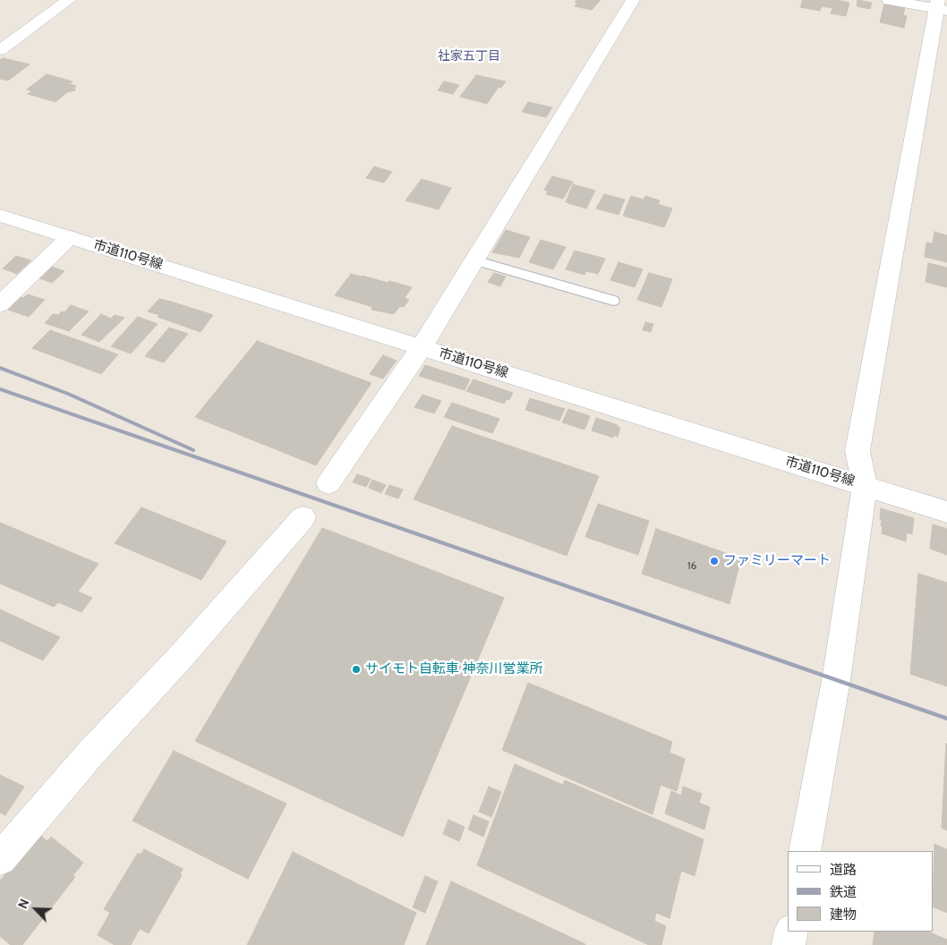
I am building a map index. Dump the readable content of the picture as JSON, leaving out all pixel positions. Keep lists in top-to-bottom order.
{
  "streets": {
    "street": ["市道110号線"]
  },
  "districts": ["社家五丁目"],
  "places": ["ファミリーマート", "サイモト自転車 神奈川営業所"],
  "house_numbers": ["16"],
  "legend": ["道路", "鉄道", "建物"],
  "north": "top left"
}
